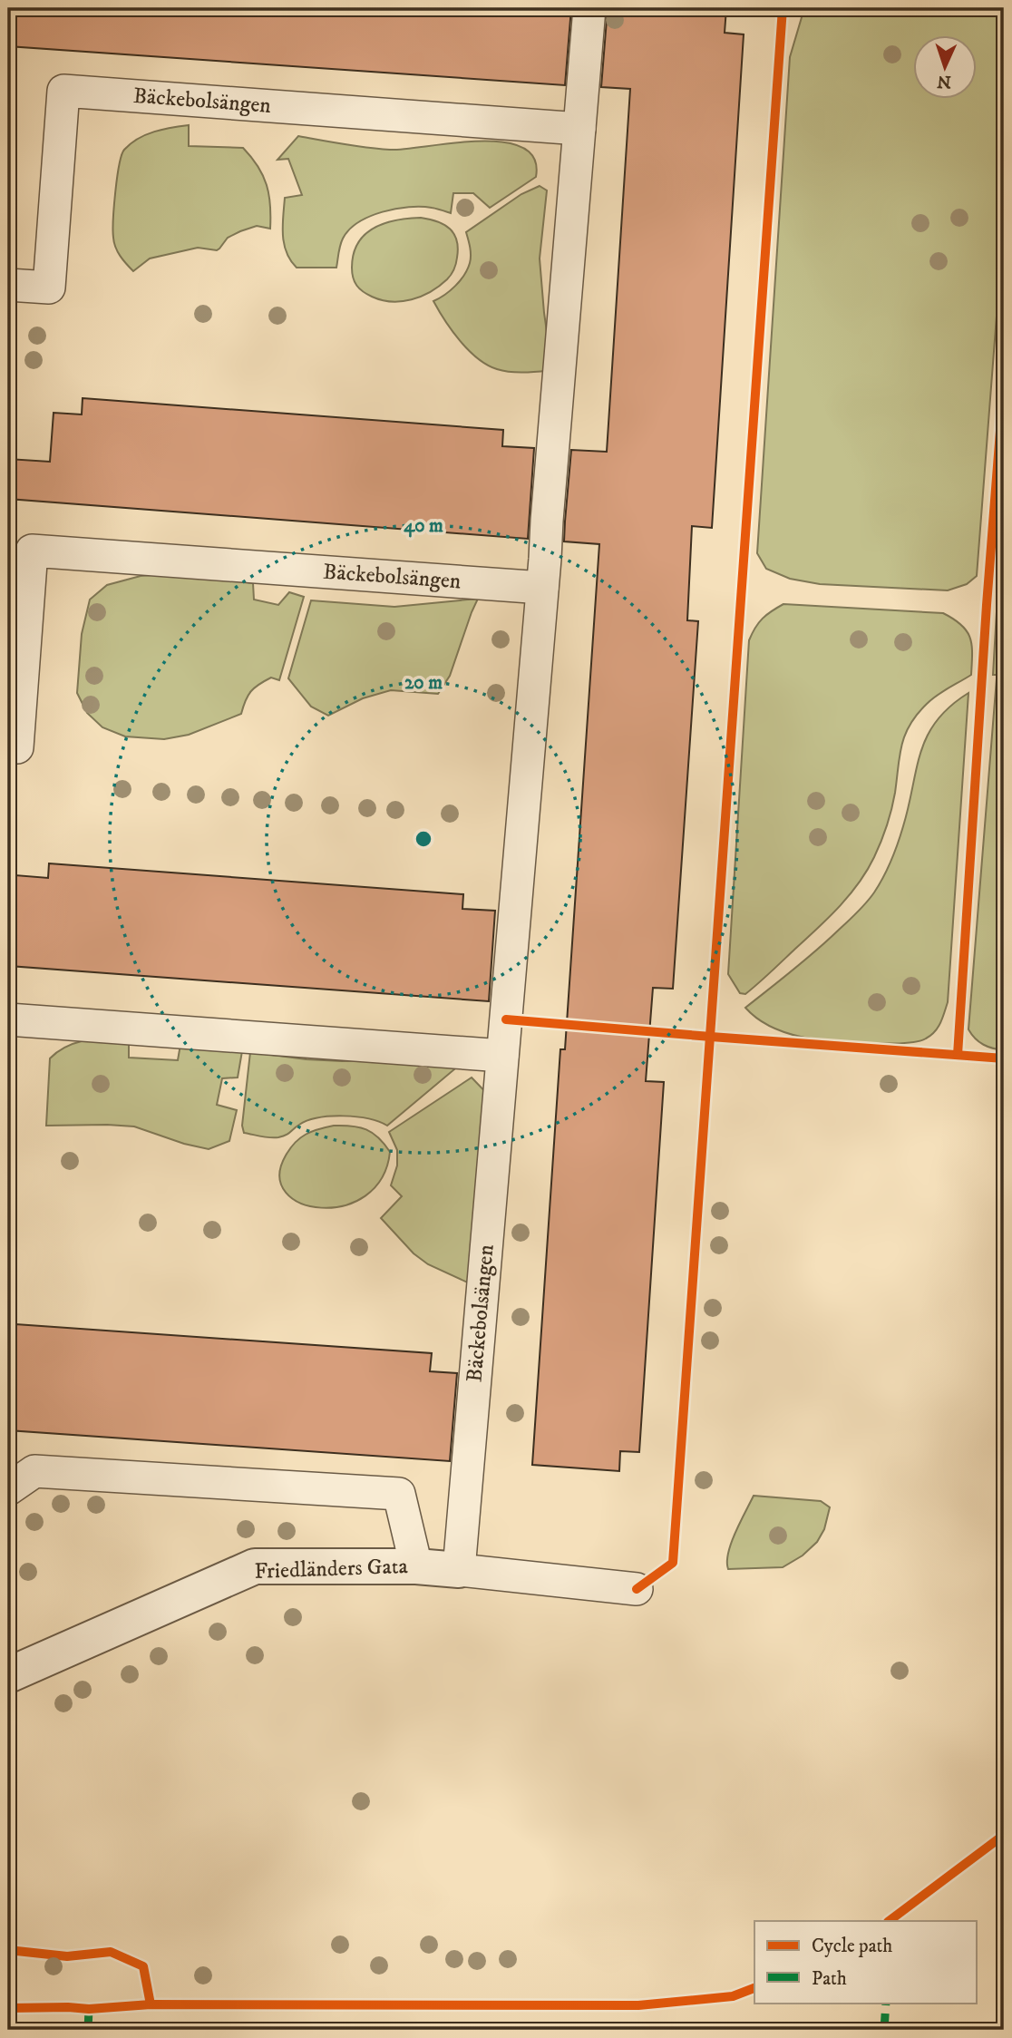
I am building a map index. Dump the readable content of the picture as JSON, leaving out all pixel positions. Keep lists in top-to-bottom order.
{
  "streets": {
    "street": ["Friedländers Gata"],
    "lane": ["Bäckebolsängen"]
  },
  "crossings": [
    ["Bäckebolsängen", "Friedländers Gata"]
  ],
  "legend": ["Cycle path", "Path"],
  "north": "bottom",
  "rings": ["40 m", "20 m"]
}
